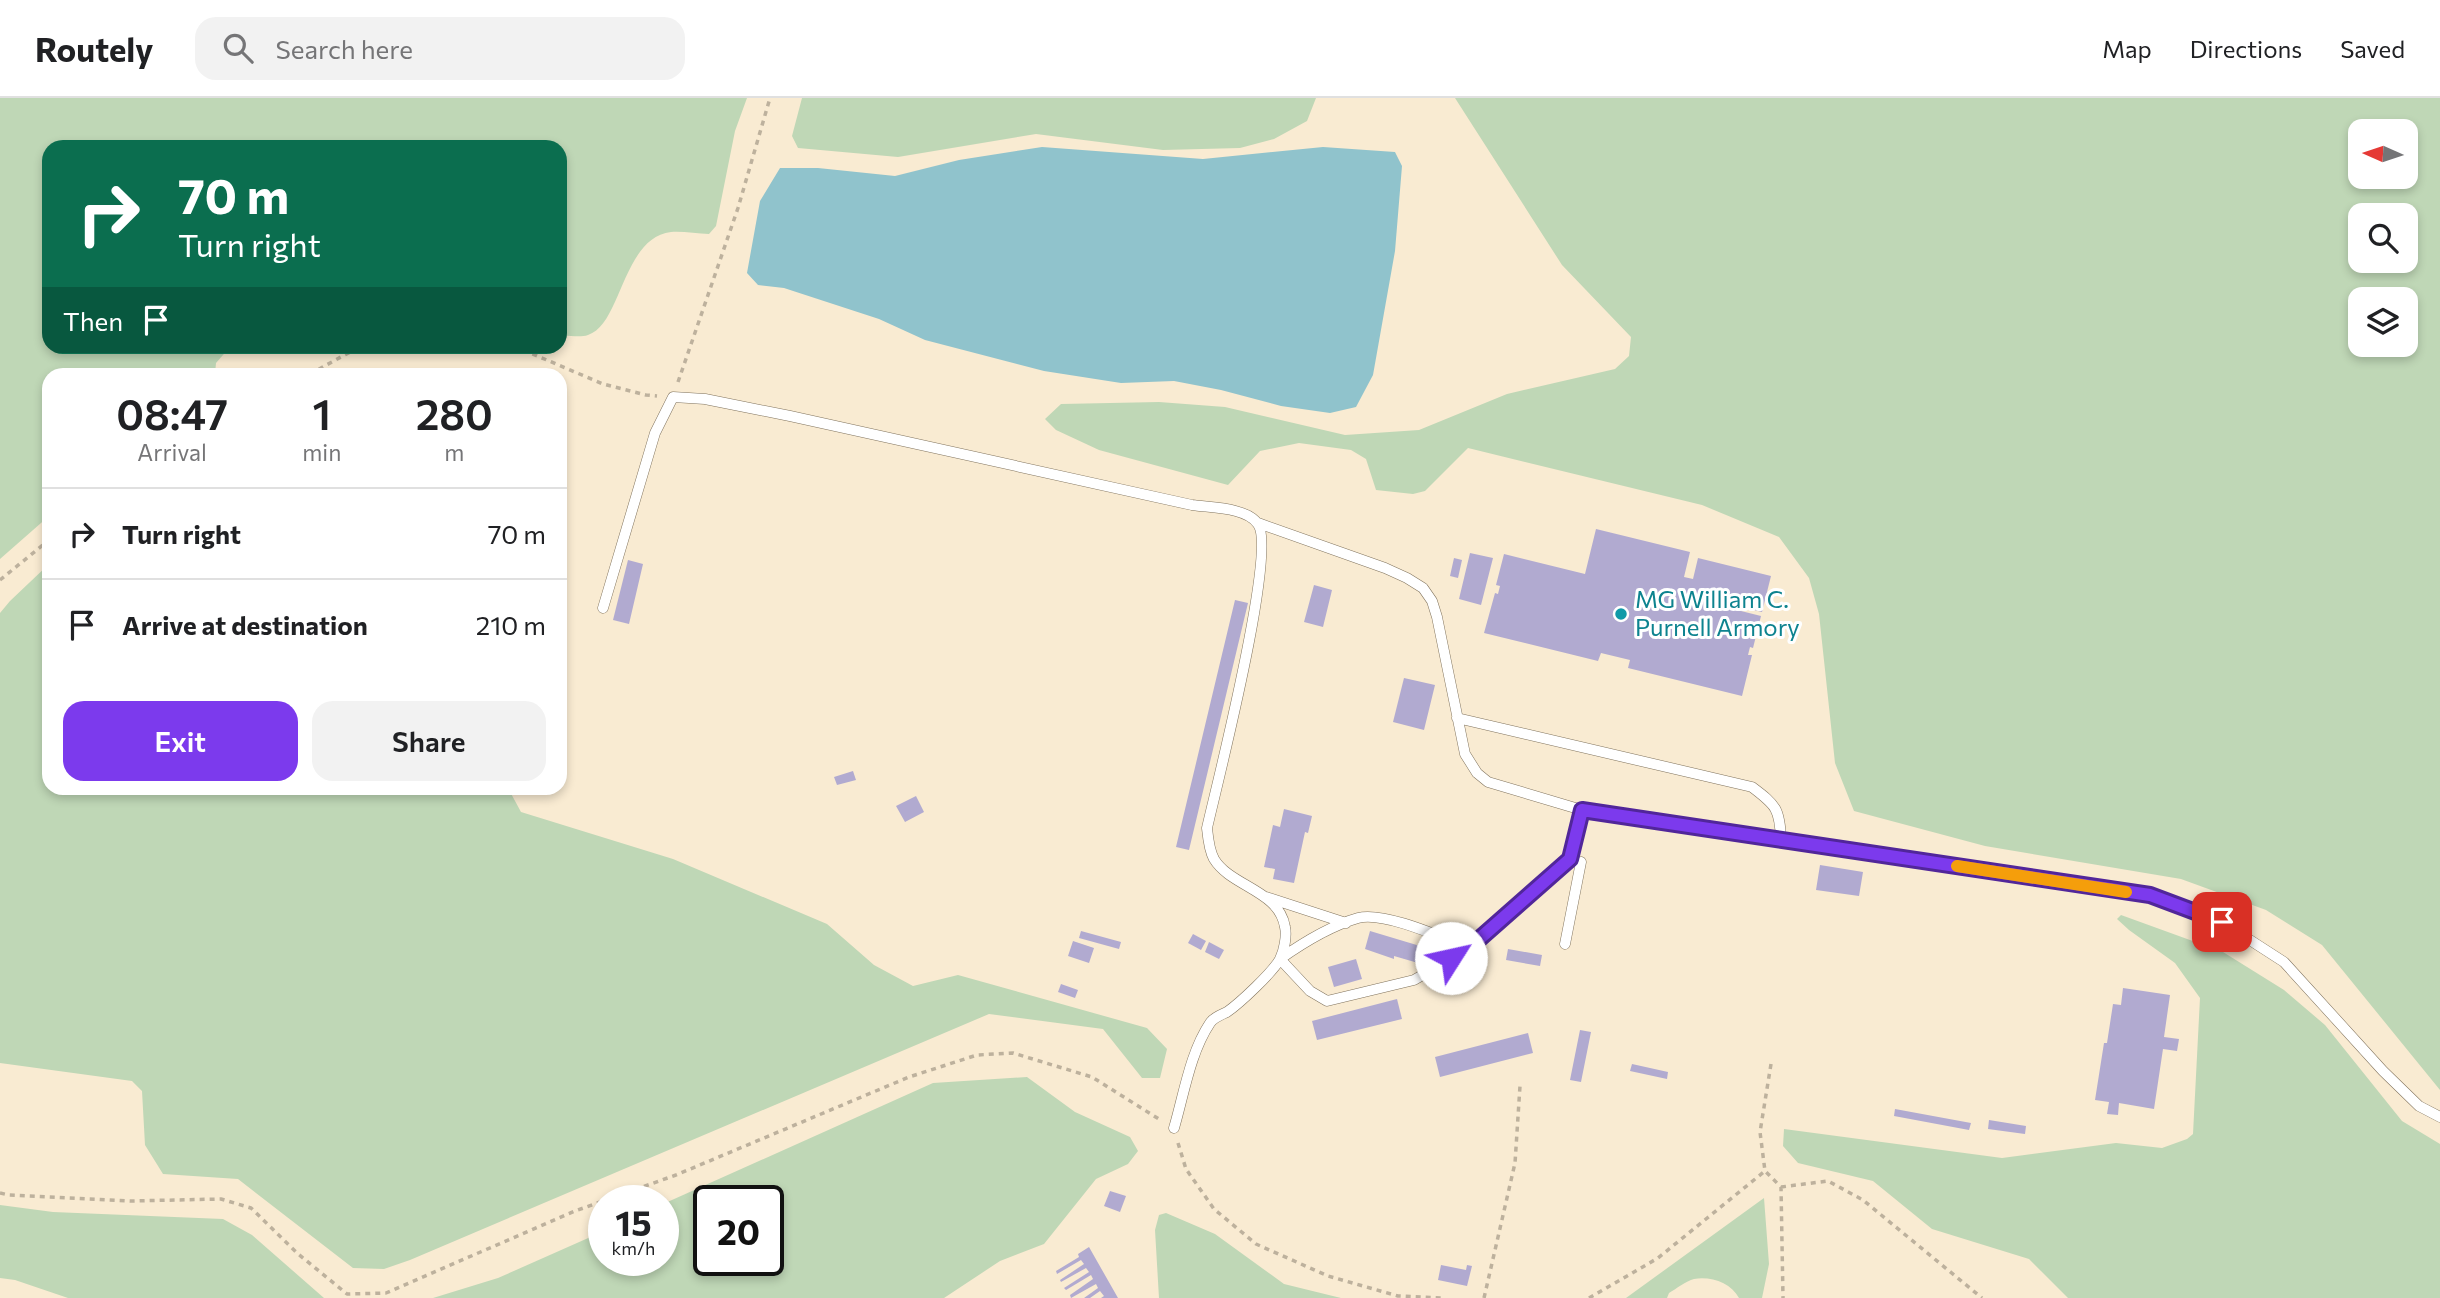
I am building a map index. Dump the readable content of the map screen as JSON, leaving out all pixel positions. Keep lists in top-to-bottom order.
{
  "places": ["MG William C. Purnell Armory"],
  "north": "left",
  "page": {
    "header": "Routely",
    "search": "Search here",
    "nav": ["Map", "Directions", "Saved"],
    "turn": ["70 m", "Turn right"],
    "then": "Then",
    "eta": [
      "08:47",
      "Arrival",
      "1",
      "min",
      "280",
      "m"
    ],
    "list": [
      {
        "name": "Turn right",
        "value": "70 m"
      },
      {
        "name": "Arrive at destination",
        "value": "210 m"
      }
    ],
    "buttons": ["Exit", "Share"],
    "speed": "15 km/h",
    "limit": "20"
  }
}
